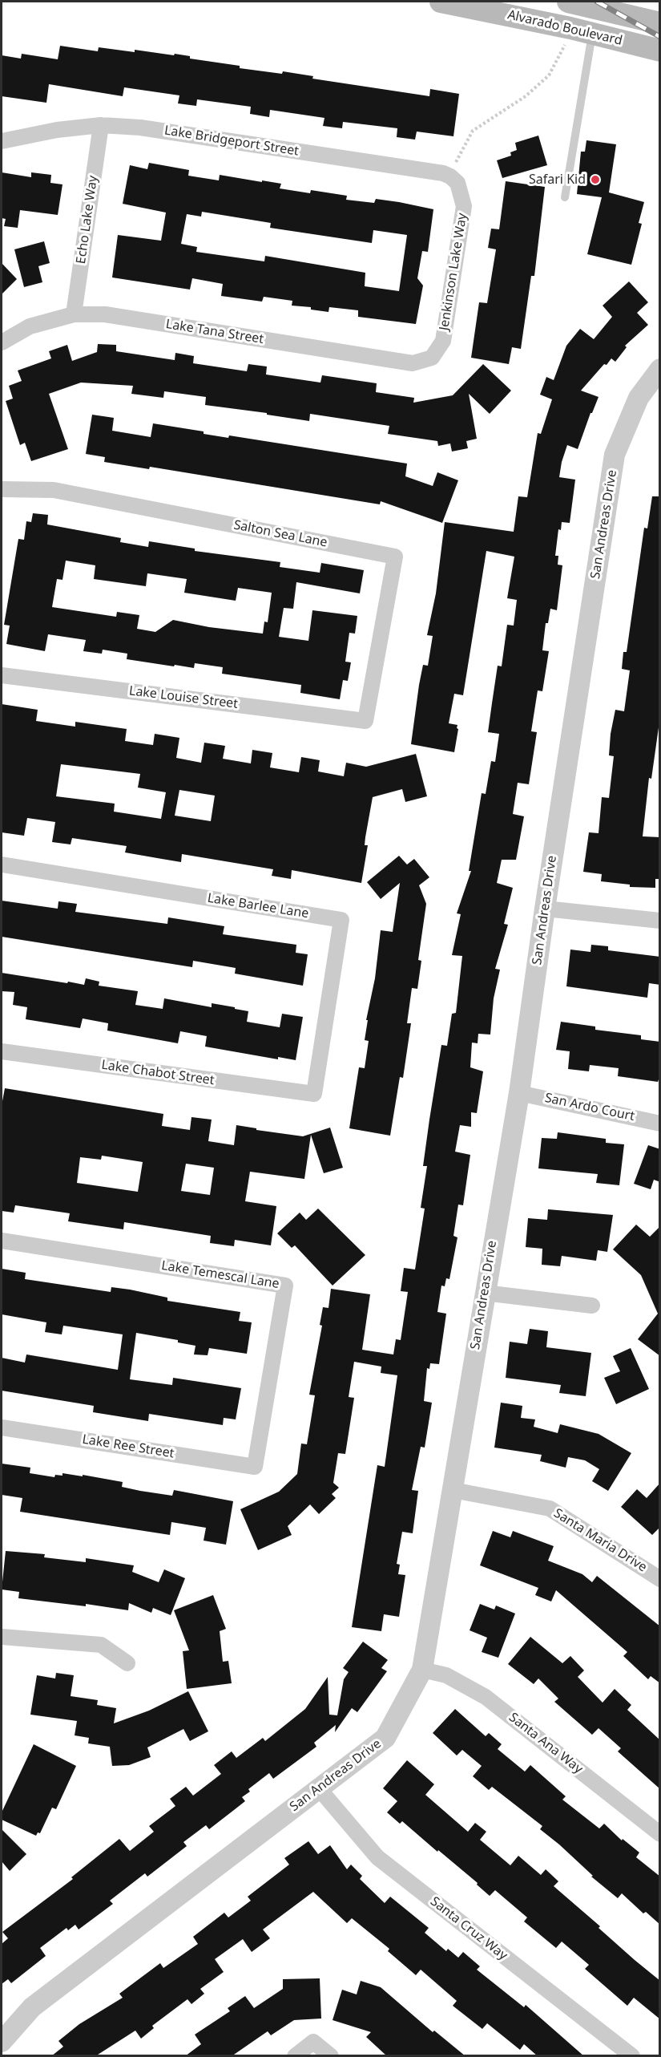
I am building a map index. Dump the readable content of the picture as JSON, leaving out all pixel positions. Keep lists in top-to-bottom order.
{
  "streets": {
    "main road": ["Alvarado Boulevard"],
    "street": [
      "Lake Bridgeport Street",
      "Echo Lake Way",
      "Jenkinson Lake Way",
      "Lake Tana Street",
      "San Andreas Drive",
      "Salton Sea Lane",
      "Lake Louise Street",
      "Lake Barlee Lane",
      "Lake Chabot Street",
      "San Ardo Court",
      "Lake Temescal Lane",
      "Lake Ree Street",
      "Santa Maria Drive",
      "Santa Ana Way",
      "Santa Cruz Way"
    ]
  },
  "crossings": [
    ["Lake Bridgeport Street", "Echo Lake Way"],
    ["Lake Bridgeport Street", "Jenkinson Lake Way"],
    ["Echo Lake Way", "Lake Tana Street"],
    ["Jenkinson Lake Way", "Lake Tana Street"],
    ["San Andreas Drive", "San Ardo Court"],
    ["San Andreas Drive", "Santa Maria Drive"],
    ["San Andreas Drive", "Santa Ana Way"],
    ["San Andreas Drive", "Santa Cruz Way"],
    ["Salton Sea Lane", "Lake Louise Street"],
    ["Lake Barlee Lane", "Lake Chabot Street"],
    ["Lake Temescal Lane", "Lake Ree Street"]
  ],
  "places": ["Safari Kid"]
}
